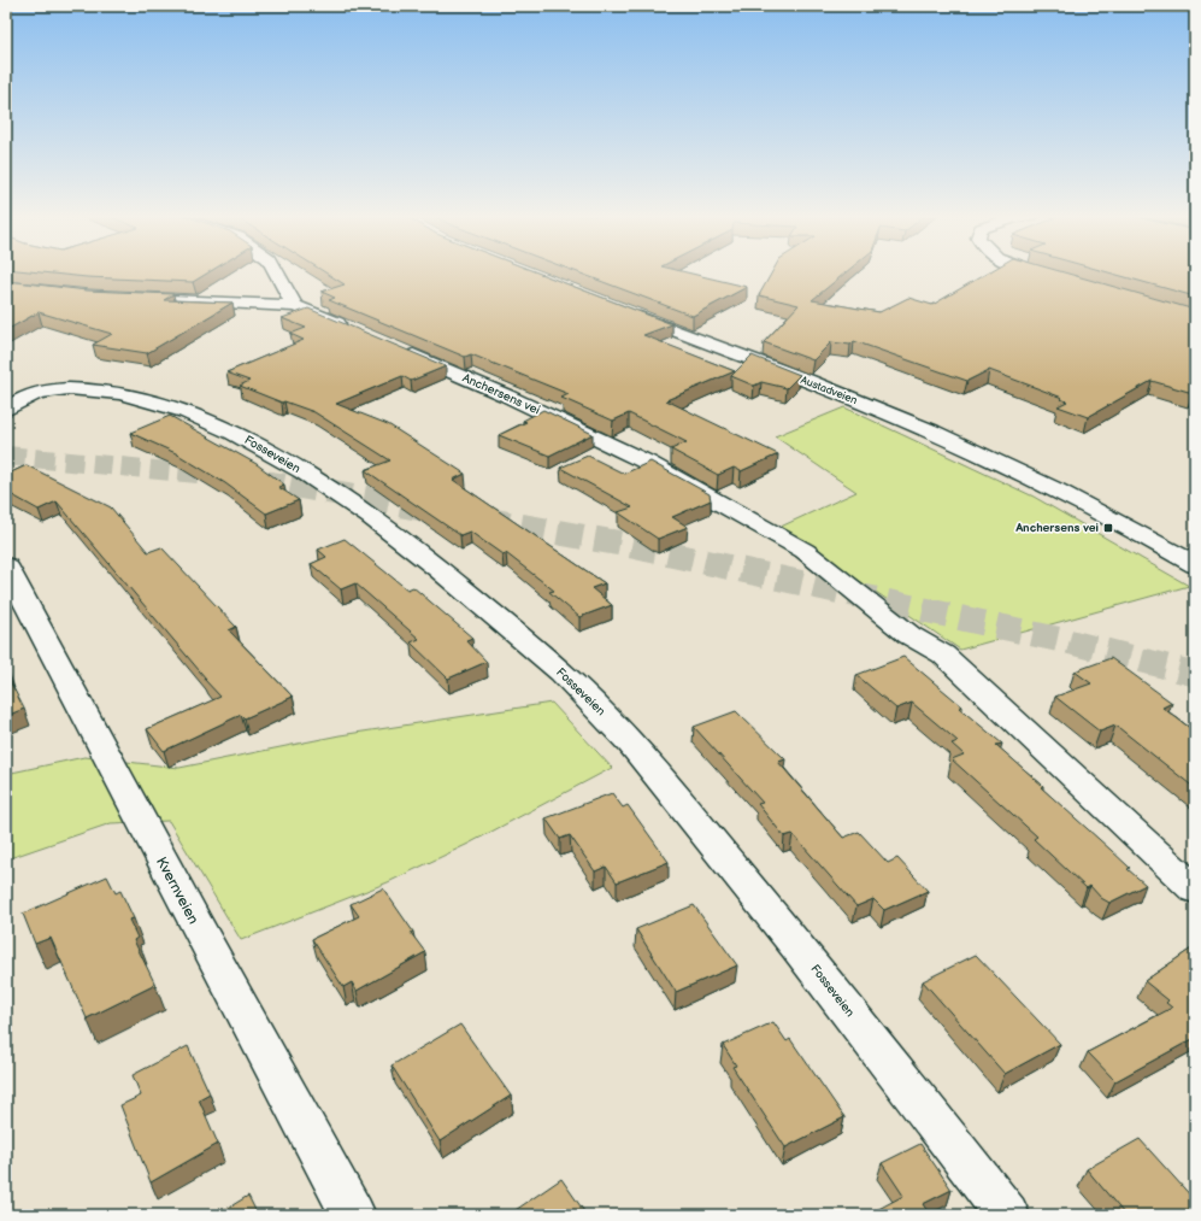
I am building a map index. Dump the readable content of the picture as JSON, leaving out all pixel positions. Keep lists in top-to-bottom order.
{
  "streets": {
    "street": [
      "Austadveien",
      "Anchersens vei",
      "Fosseveien",
      "Kvernveien"
    ]
  },
  "places": {
    "transit": ["Anchersens vei"]
  }
}
